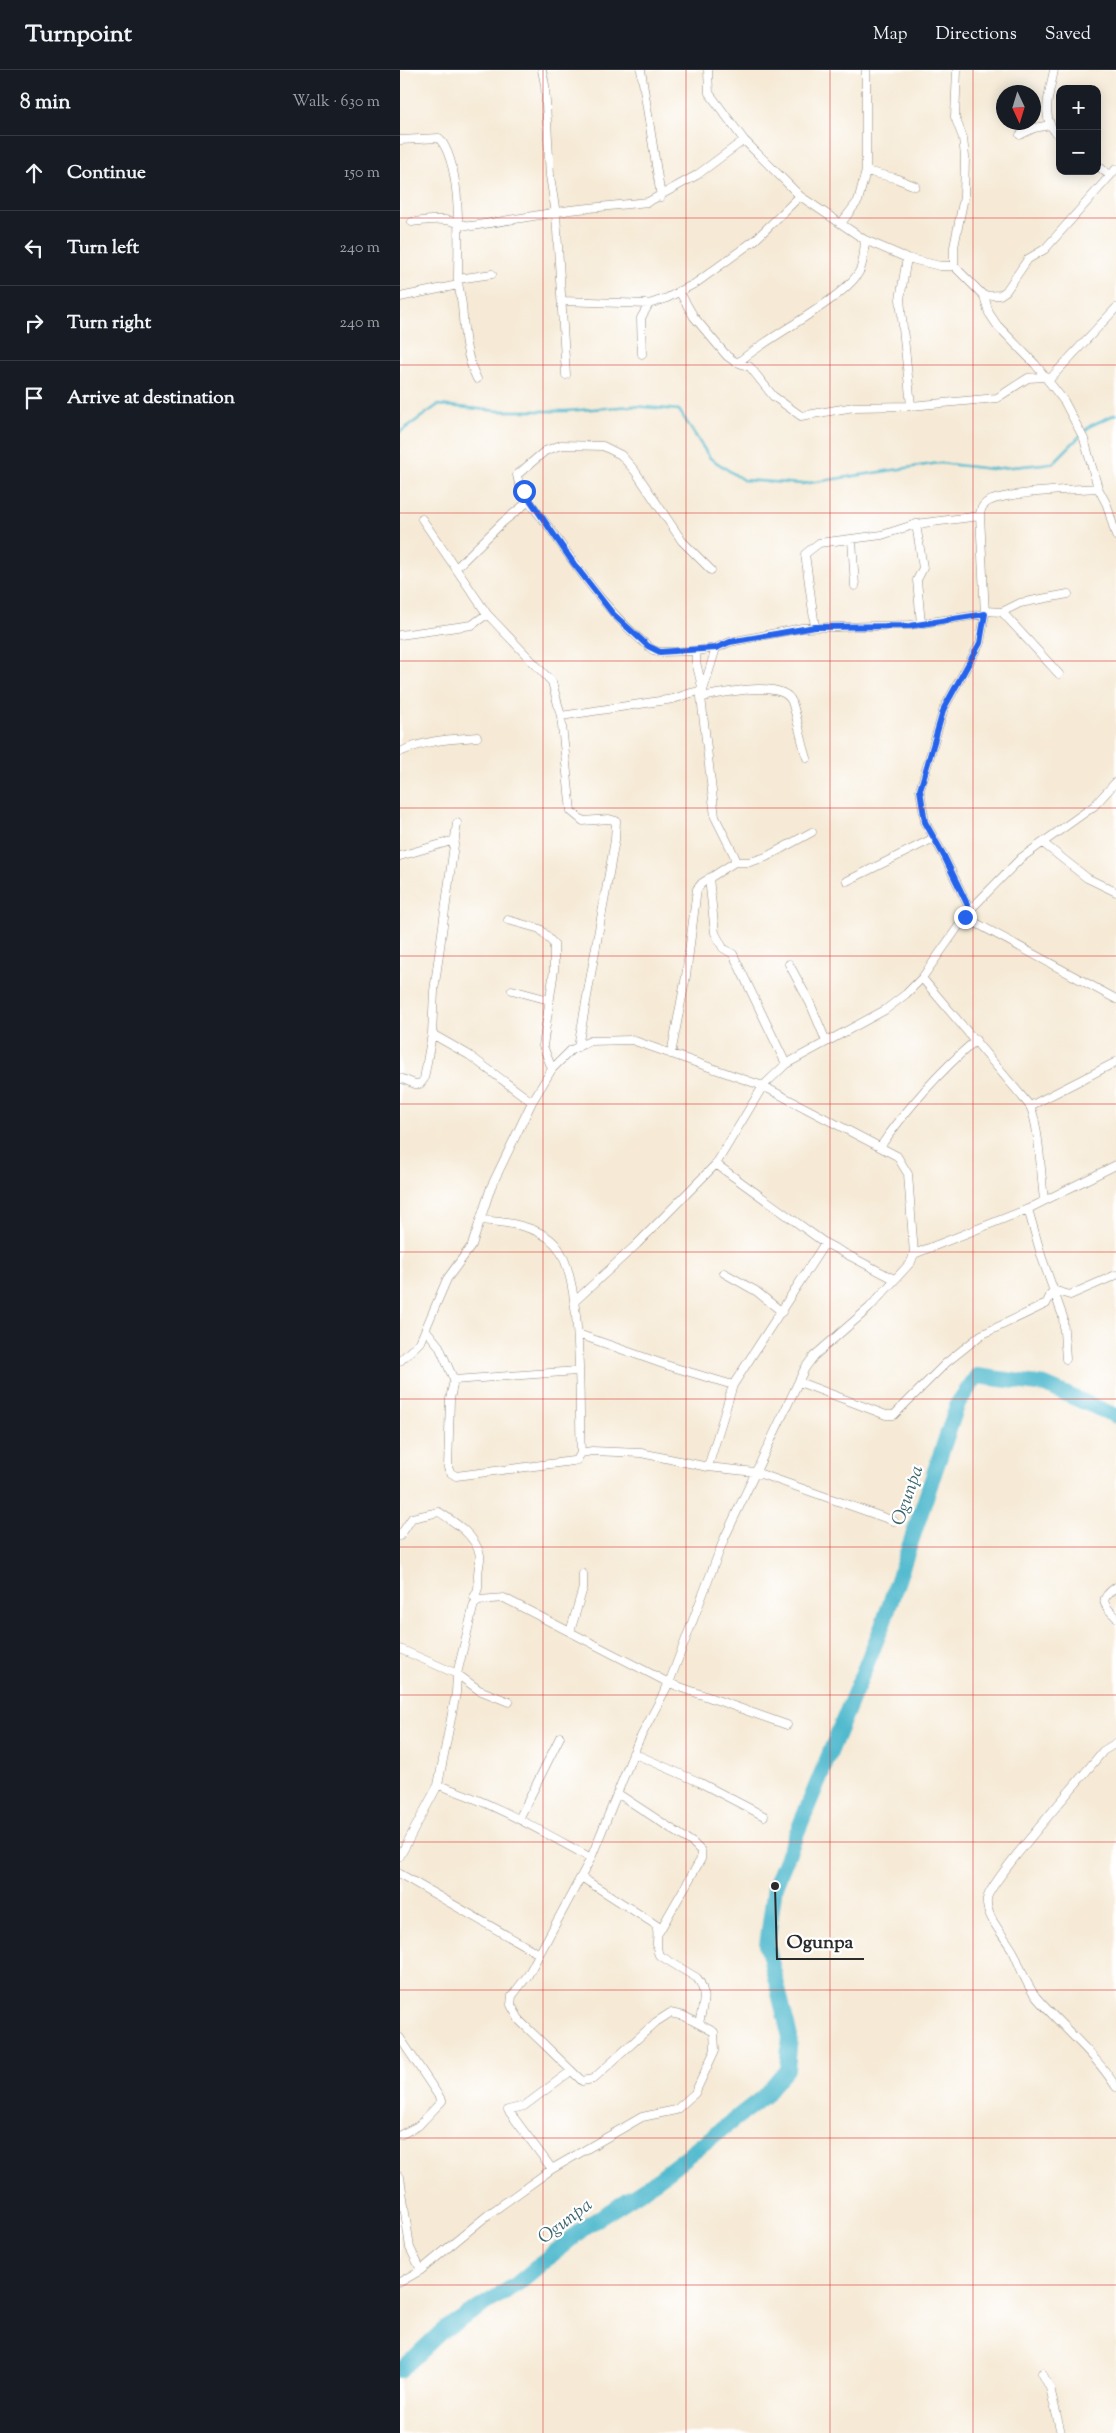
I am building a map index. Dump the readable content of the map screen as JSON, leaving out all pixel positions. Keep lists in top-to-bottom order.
{
  "water": ["Ogunpa"],
  "places": ["Ogunpa"],
  "north": "bottom",
  "page": {
    "header": "Turnpoint",
    "nav": ["Map", "Directions", "Saved"],
    "heading": ["8 min", "Walk · 630 m"],
    "map_buttons": ["+", "−"],
    "list": [
      ["Continue", "150 m"],
      ["Turn left", "240 m"],
      ["Turn right", "240 m"],
      "Arrive at destination"
    ]
  }
}
